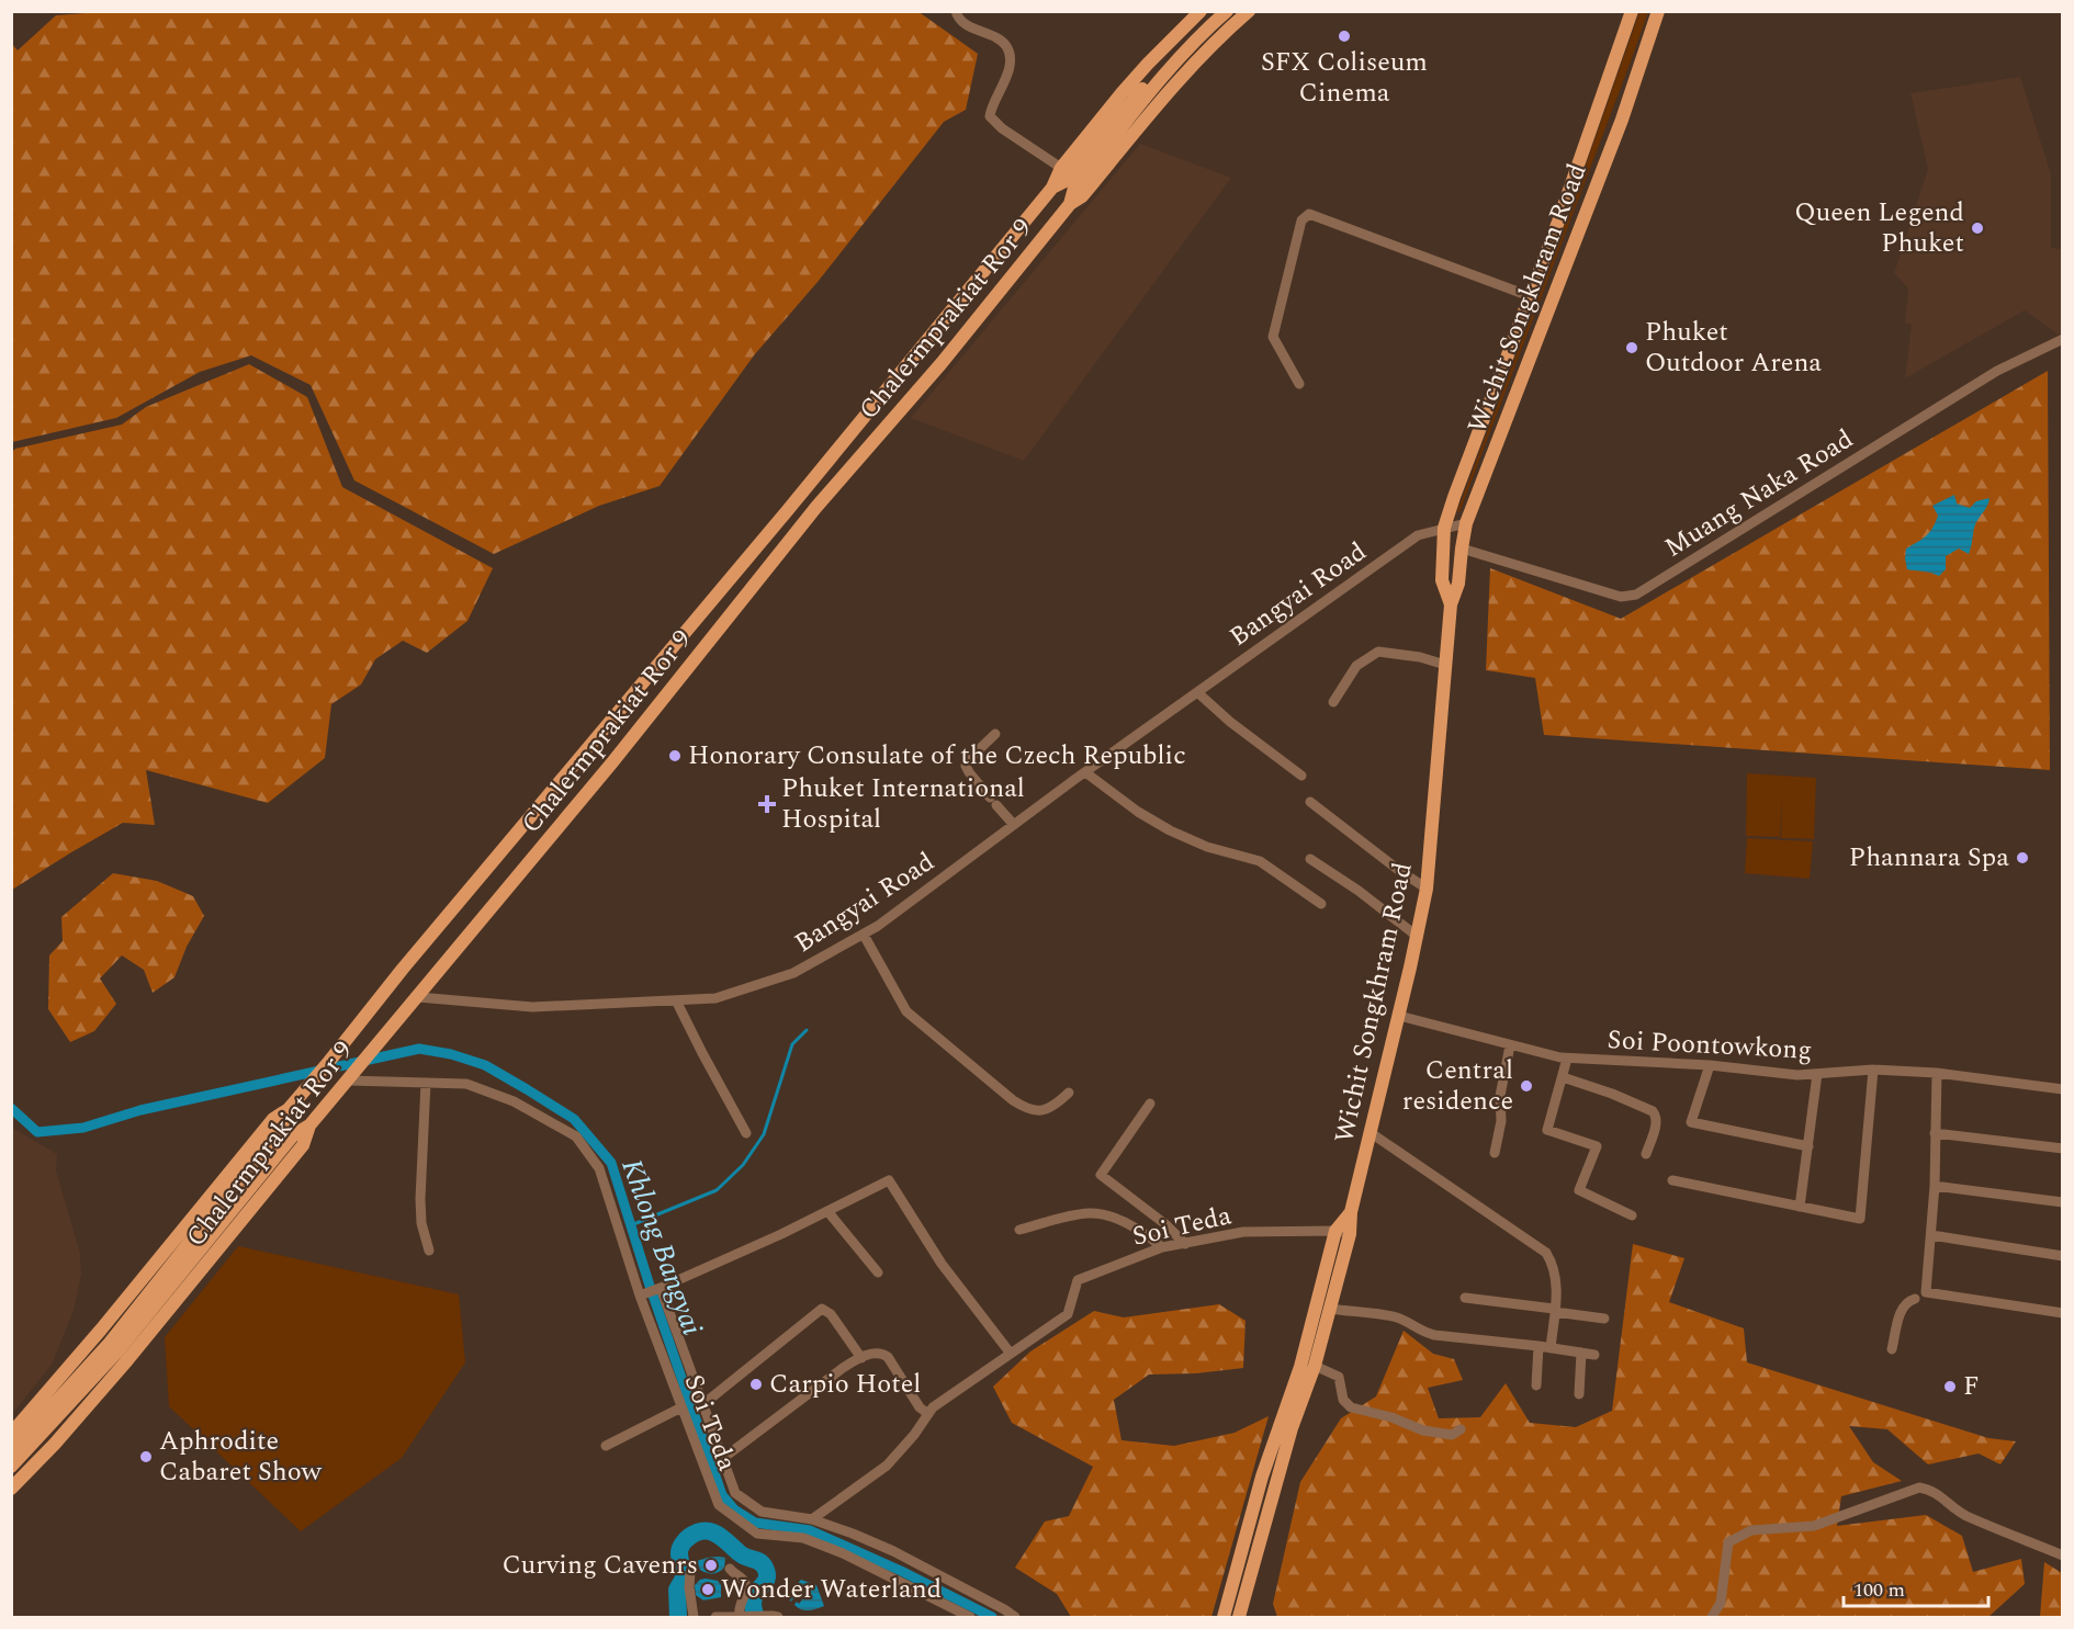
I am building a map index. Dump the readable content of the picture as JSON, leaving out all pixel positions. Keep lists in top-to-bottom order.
{
  "streets": {
    "main road": ["Wichit Songkhram Road", "Chalermprakiat Ror 9"],
    "street": [
      "Muang Naka Road",
      "Bangyai Road",
      "Soi Poontowkong",
      "Soi Teda"
    ]
  },
  "crossings": [
    ["Wichit Songkhram Road", "Muang Naka Road"],
    ["Wichit Songkhram Road", "Bangyai Road"],
    ["Wichit Songkhram Road", "Soi Poontowkong"],
    ["Wichit Songkhram Road", "Soi Teda"],
    ["Chalermprakiat Ror 9", "Bangyai Road"],
    ["Chalermprakiat Ror 9", "Soi Teda"]
  ],
  "water": ["Khlong Bangyai"],
  "places": {
    "other": [
      "SFX Coliseum Cinema",
      "Queen Legend Phuket",
      "Phuket Outdoor Arena",
      "Honorary Consulate of the Czech Republic",
      "Phannara Spa",
      "Central residence",
      "Carpio Hotel",
      "F",
      "Aphrodite Cabaret Show",
      "Curving Cavenrs",
      "Wonder Waterland"
    ],
    "health": ["Phuket International Hospital"]
  },
  "scale_bar": "100 m"
}
